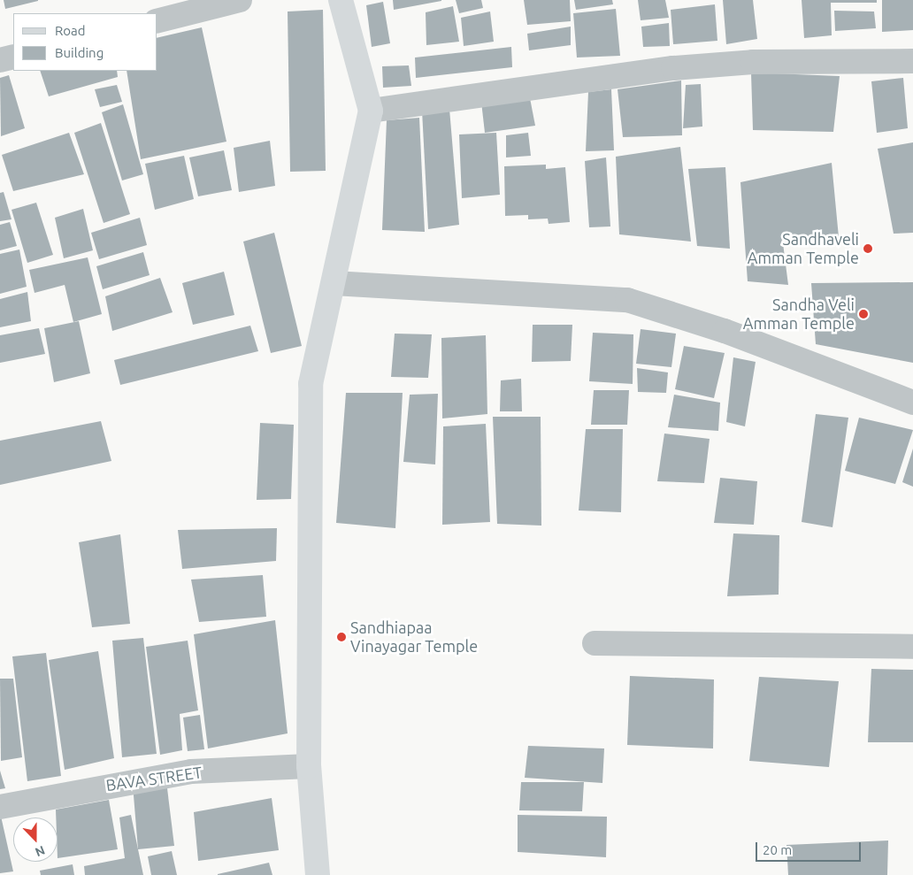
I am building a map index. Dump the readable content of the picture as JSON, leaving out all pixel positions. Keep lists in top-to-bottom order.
{
  "streets": {
    "street": ["BAVA STREET"]
  },
  "places": ["Sandhaveli Amman Temple", "Sandha Veli Amman Temple", "Sandhiapaa Vinayagar Temple"],
  "legend": ["Road", "Building"],
  "scale_bar": "20 m",
  "north": "bottom"
}
